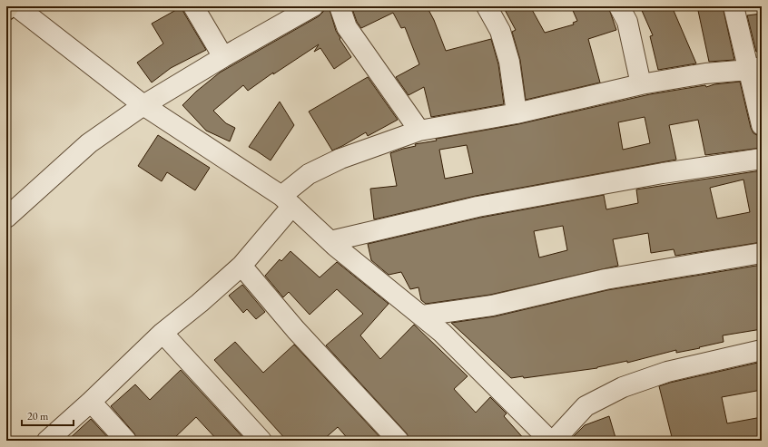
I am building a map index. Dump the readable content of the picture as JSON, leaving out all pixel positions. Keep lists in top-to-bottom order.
{
  "scale_bar": "20 m"
}
